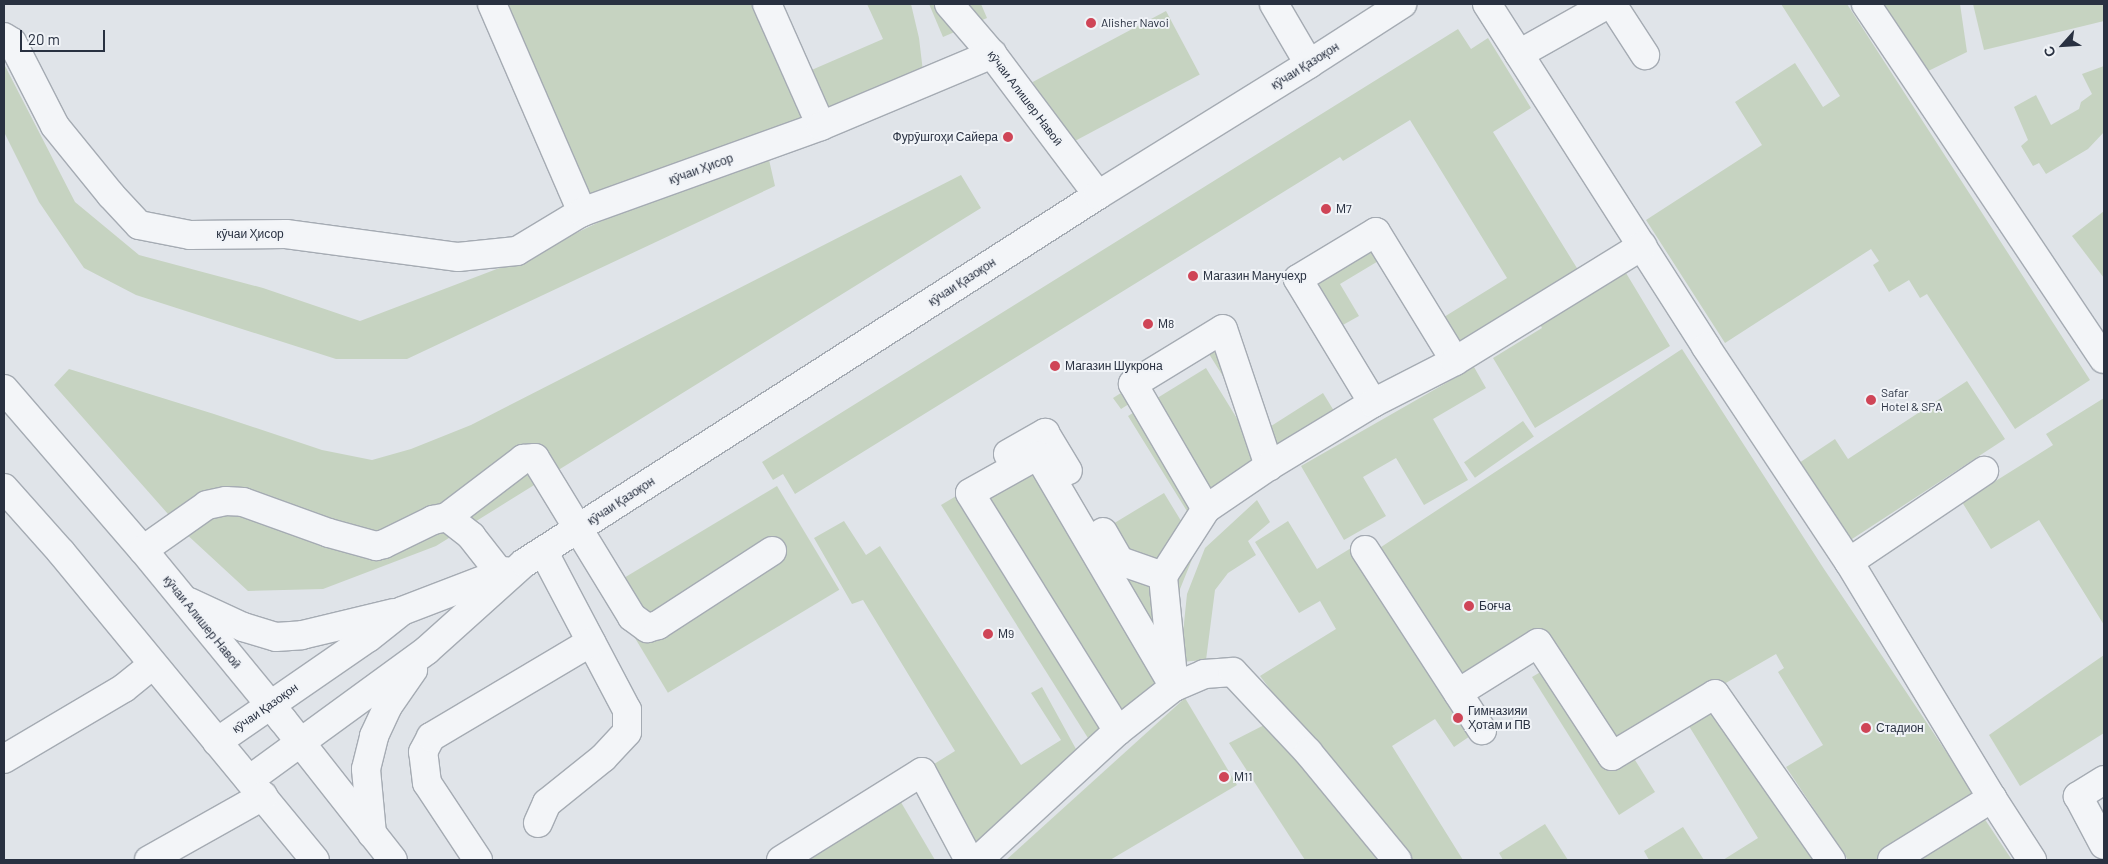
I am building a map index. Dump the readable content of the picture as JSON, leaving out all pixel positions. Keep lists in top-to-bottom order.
{
  "streets": {
    "street": ["кӯчаи Қазоқон", "кӯчаи Алишер Навоӣ", "кӯчаи Ҳисор"]
  },
  "crossings": [
    ["кӯчаи Қазоқон", "кӯчаи Алишер Навоӣ"],
    ["кӯчаи Алишер Навоӣ", "кӯчаи Ҳисор"]
  ],
  "places": [
    "Alisher Navoi",
    "Фурӯшгоҳи Сайера",
    "М7",
    "Магазин Манучеҳр",
    "М8",
    "Магазин Шукрона",
    "Safar Hotel & SPA",
    "Боғча",
    "М9",
    "Гимназияи Ҳотам и ПВ",
    "Стадион",
    "М11"
  ],
  "scale_bar": "20 m",
  "north": "bottom left"
}
